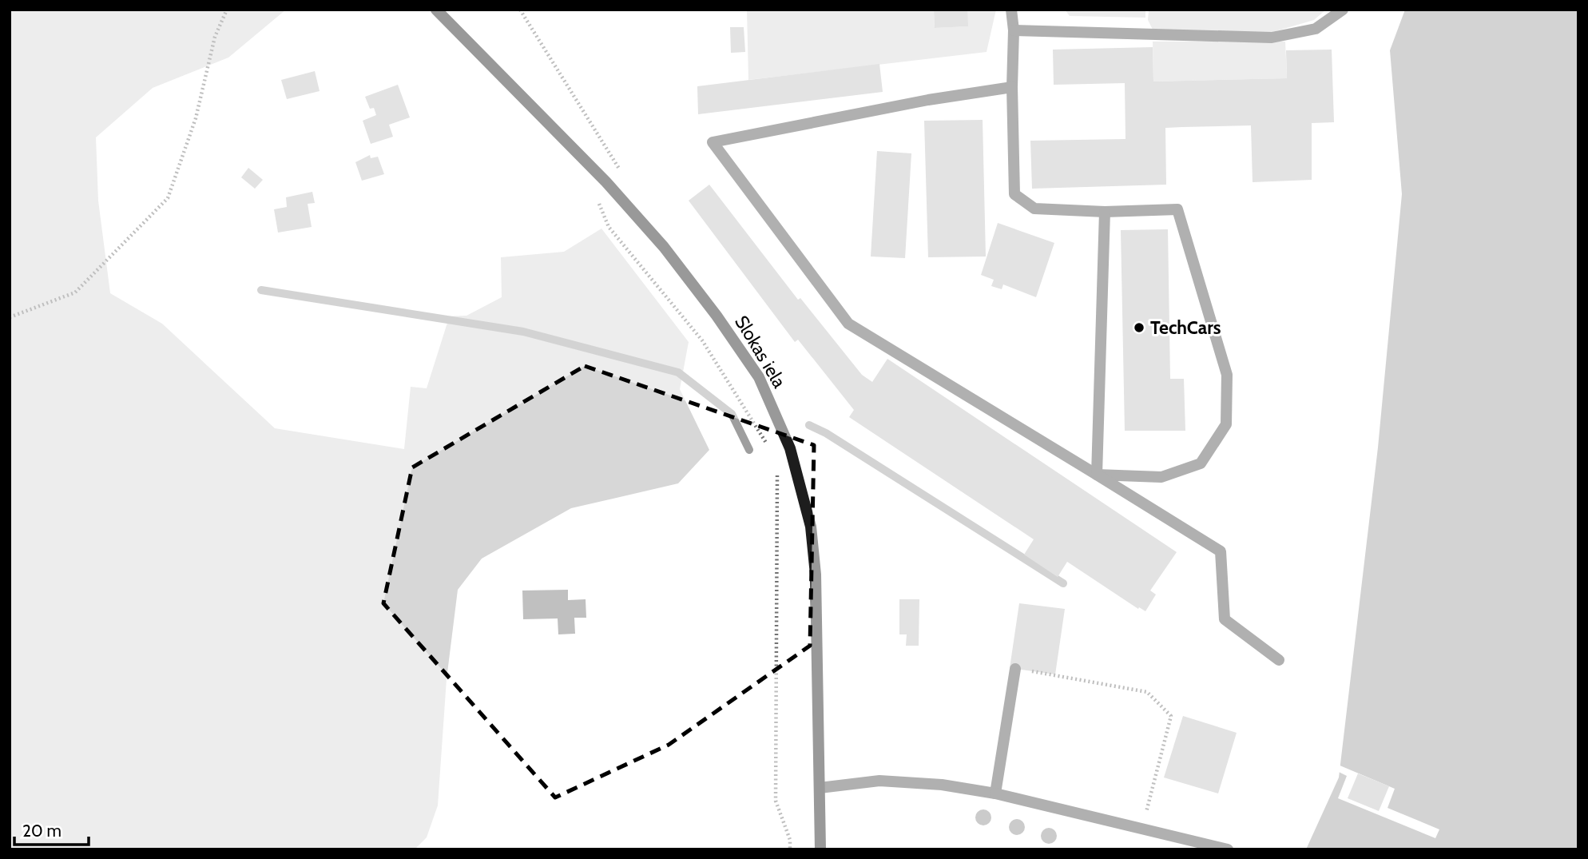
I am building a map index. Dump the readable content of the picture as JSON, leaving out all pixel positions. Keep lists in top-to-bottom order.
{
  "streets": {
    "main road": ["Slokas iela"]
  },
  "places": ["TechCars"],
  "scale_bar": "20 m"
}
